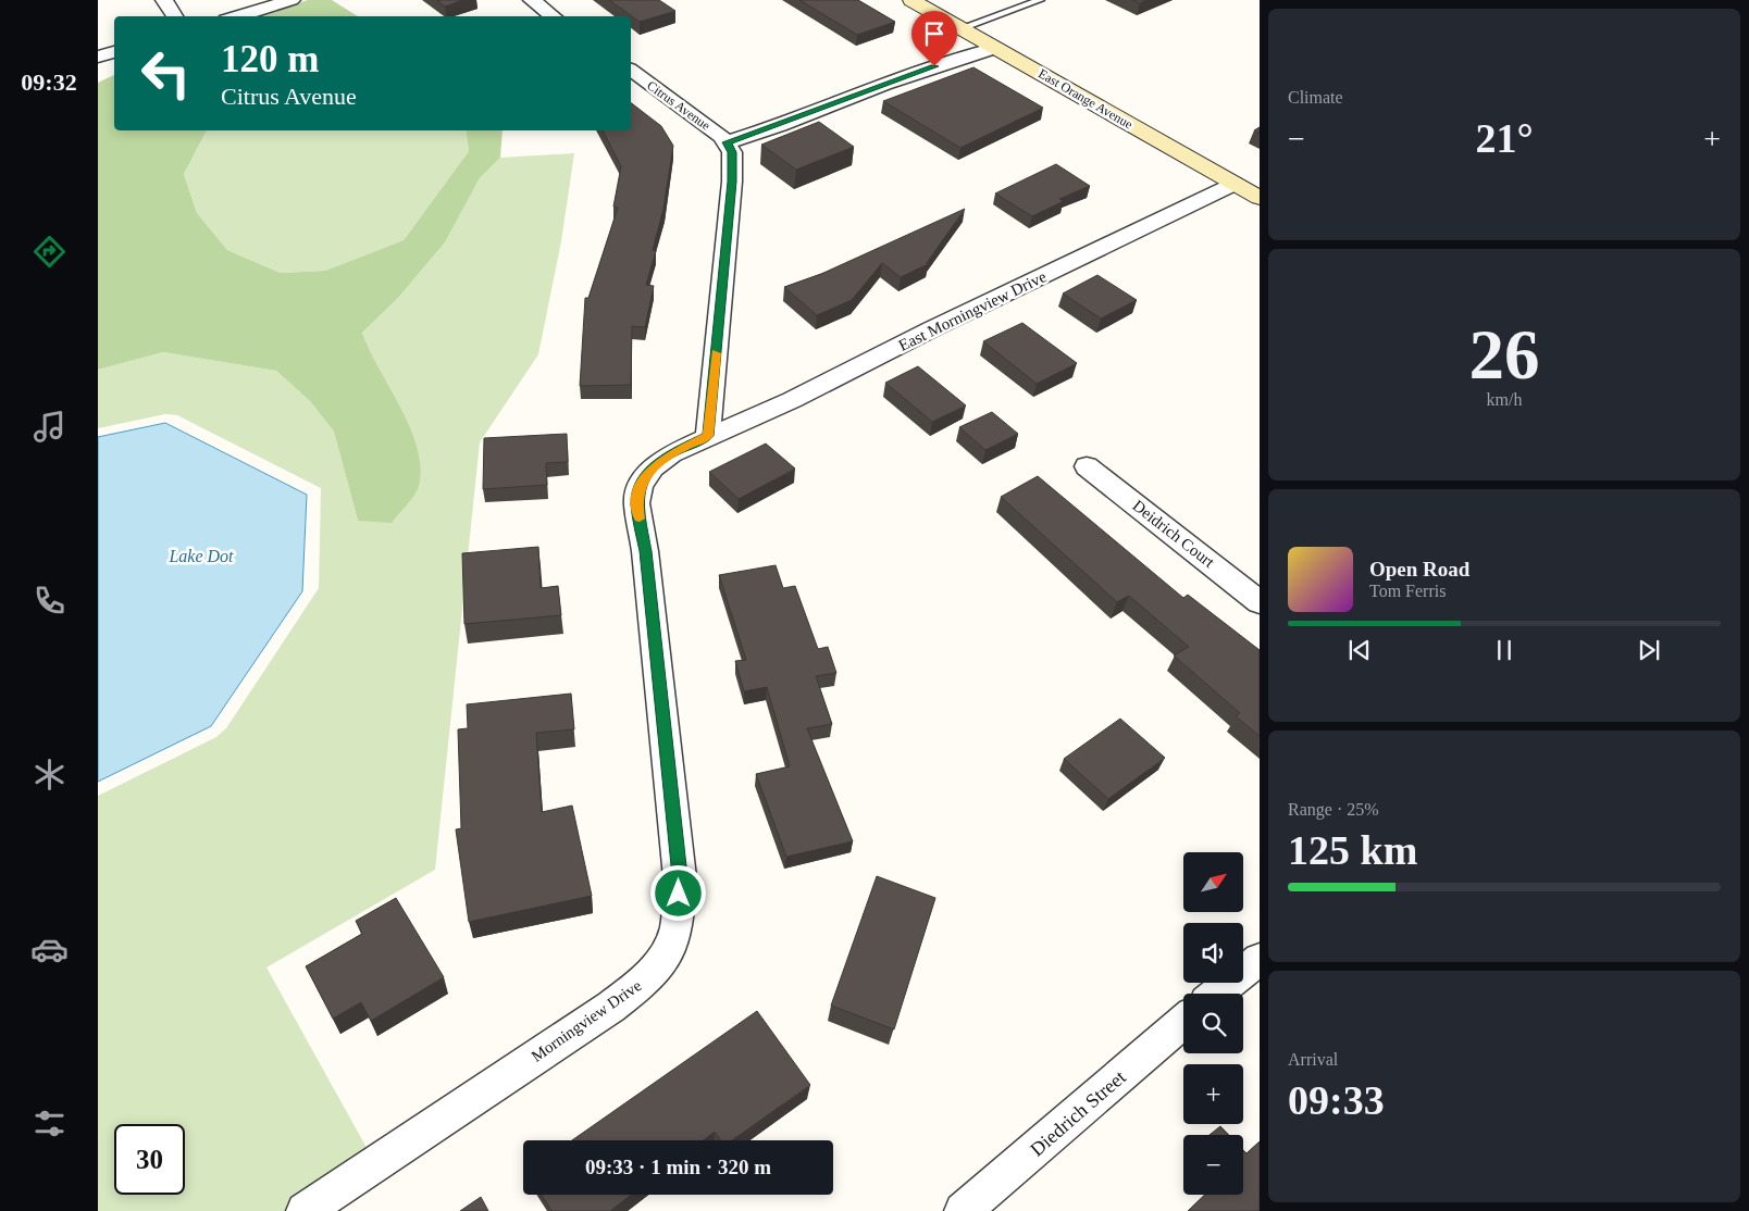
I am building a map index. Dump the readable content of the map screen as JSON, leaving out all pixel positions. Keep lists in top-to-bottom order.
{
  "streets": {
    "main road": ["East Orange Avenue"],
    "street": [
      "Citrus Avenue",
      "East Morningview Drive",
      "Deidrich Court",
      "Morningview Drive",
      "Diedrich Street"
    ]
  },
  "crossings": [
    ["East Orange Avenue", "East Morningview Drive"],
    ["Citrus Avenue", "East Morningview Drive"],
    ["Citrus Avenue", "Morningview Drive"],
    ["East Morningview Drive", "Morningview Drive"]
  ],
  "water": ["Lake Dot"],
  "north": "top right",
  "page": {
    "tabs": "09:32",
    "tile": [
      "Climate",
      ["26", "km/h"],
      ["Range · 25%", "125 km"],
      ["Arrival", "09:33"]
    ],
    "turn": ["120 m", "Citrus Avenue"],
    "heat": ["−", "21°", "+"],
    "song": ["Open Road", "Tom Ferris"],
    "map_buttons": ["+", "−"],
    "limit": "30",
    "trip": "09:33 · 1 min · 320 m"
  }
}
